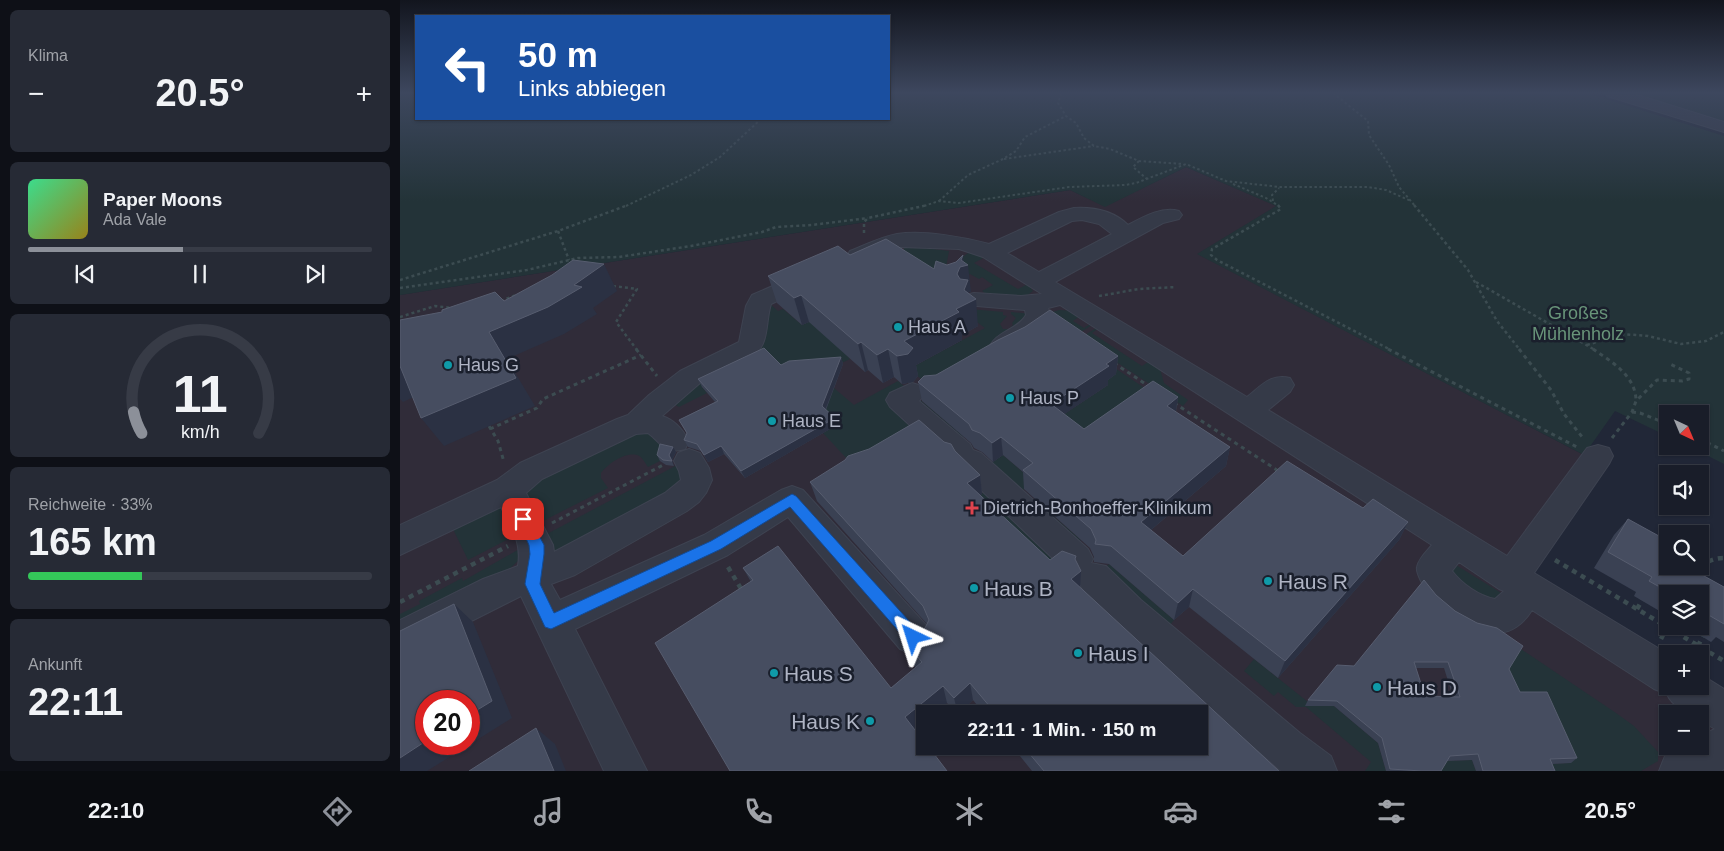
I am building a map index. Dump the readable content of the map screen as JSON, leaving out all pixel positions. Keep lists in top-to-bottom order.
{
  "parks": ["Großes Mühlenholz"],
  "places": {
    "other": [
      "Haus A",
      "Haus G",
      "Haus P",
      "Haus E",
      "Haus R",
      "Haus B",
      "Haus I",
      "Haus S",
      "Haus D",
      "Haus K"
    ],
    "health": ["Dietrich-Bonhoeffer-Klinikum"]
  },
  "north": "bottom right",
  "page": {
    "tile": [
      "Klima",
      ["Reichweite · 33%", "165 km"],
      ["Ankunft", "22:11"]
    ],
    "turn": ["50 m", "Links abbiegen"],
    "heat": ["−", "20.5°", "+"],
    "song": ["Paper Moons", "Ada Vale"],
    "map_buttons": ["+", "−"],
    "limit": "20",
    "trip": "22:11 · 1 Min. · 150 m",
    "tabs": ["22:10", "20.5°"],
    "gauge": ["11", "km/h"]
  }
}
